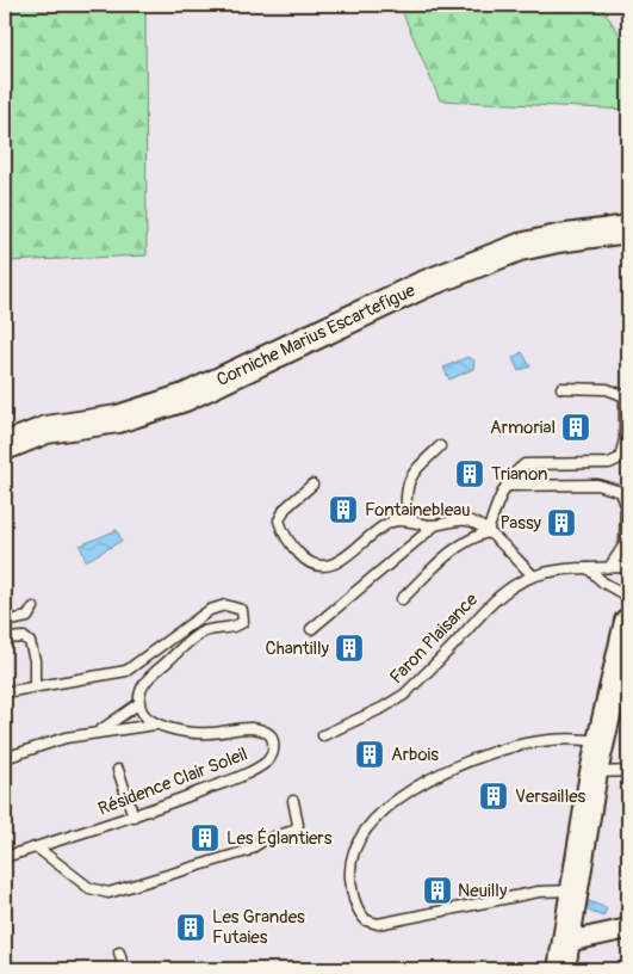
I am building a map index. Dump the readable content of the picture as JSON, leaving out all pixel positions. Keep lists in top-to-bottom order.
{
  "streets": {
    "main road": ["Corniche Marius Escartefigue"],
    "lane": ["Faron Plaisance", "Résidence Clair Soleil"]
  },
  "places": {
    "building": [
      "Armorial",
      "Trianon",
      "Fontainebleau",
      "Passy",
      "Chantilly",
      "Arbois",
      "Versailles",
      "Les Églantiers",
      "Neuilly",
      "Les Grandes Futaies"
    ]
  }
}
